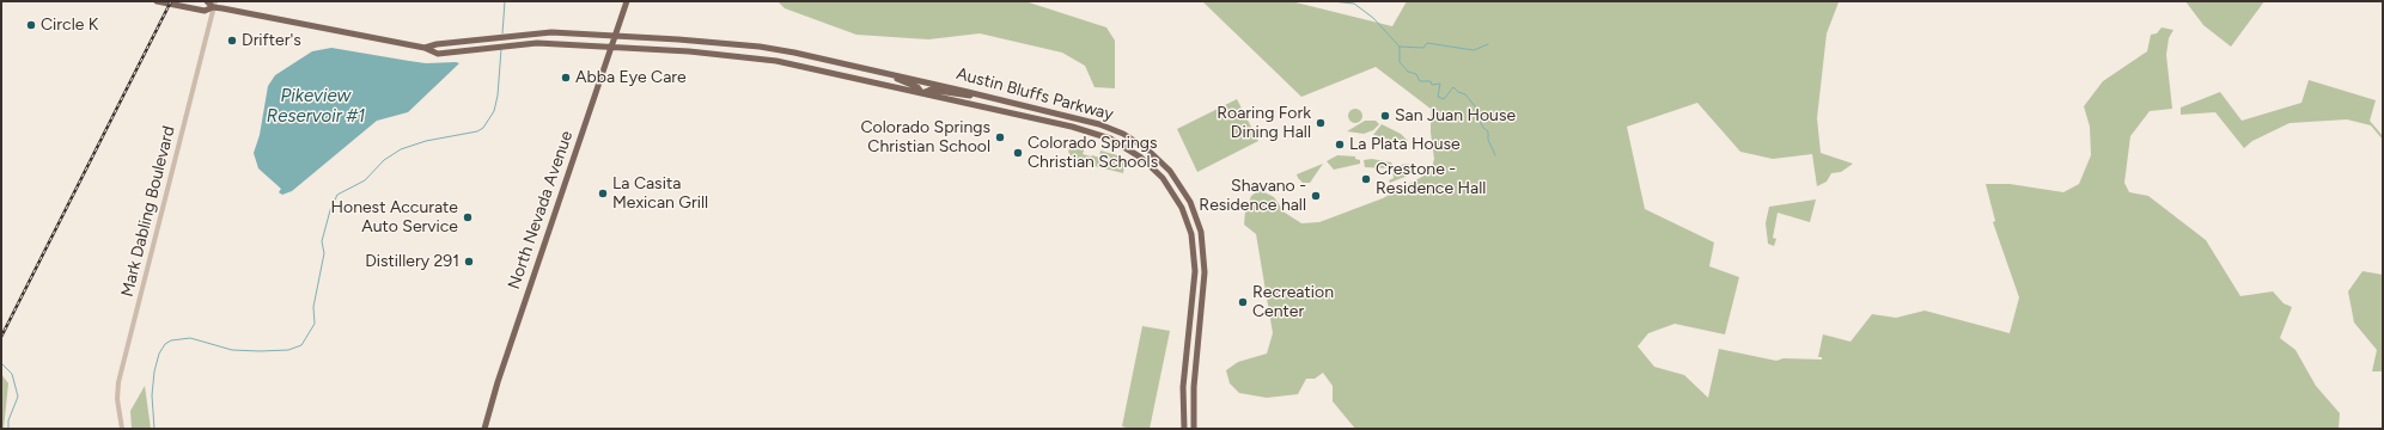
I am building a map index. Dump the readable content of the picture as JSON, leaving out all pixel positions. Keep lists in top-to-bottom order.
{
  "streets": {
    "main road": ["Austin Bluffs Parkway", "North Nevada Avenue"],
    "street": ["Mark Dabling Boulevard"]
  },
  "crossings": [
    ["Austin Bluffs Parkway", "North Nevada Avenue"],
    ["Austin Bluffs Parkway", "Mark Dabling Boulevard"]
  ],
  "water": ["Pikeview Reservoir #1"],
  "places": [
    "Circle K",
    "Drifter's",
    "Abba Eye Care",
    "San Juan House",
    "Roaring Fork Dining Hall",
    "Colorado Springs Christian School",
    "La Plata House",
    "Colorado Springs Christian Schools",
    "Crestone - Residence Hall",
    "La Casita Mexican Grill",
    "Shavano - Residence hall",
    "Honest Accurate Auto Service",
    "Distillery 291",
    "Recreation Center"
  ]
}
